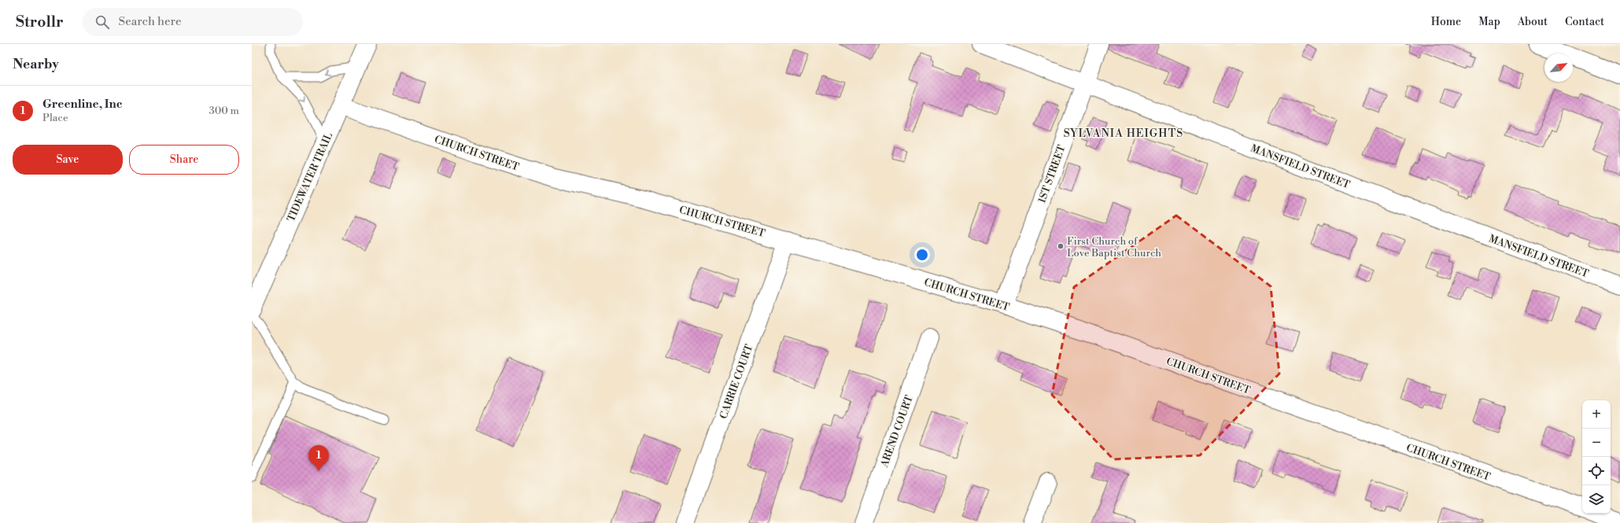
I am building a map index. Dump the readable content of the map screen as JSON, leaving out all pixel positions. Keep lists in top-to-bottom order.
{
  "streets": {
    "street": [
      "CHURCH STREET",
      "MANSFIELD STREET",
      "1ST STREET",
      "TIDEWATER TRAIL",
      "CARRIE COURT",
      "AREND COURT"
    ]
  },
  "crossings": [
    ["CHURCH STREET", "1ST STREET"],
    ["CHURCH STREET", "TIDEWATER TRAIL"],
    ["CHURCH STREET", "CARRIE COURT"],
    ["MANSFIELD STREET", "1ST STREET"]
  ],
  "districts": ["SYLVANIA HEIGHTS"],
  "places": ["First Church of Love Baptist Church"],
  "north": "top right",
  "page": {
    "header": "Strollr",
    "search": "Search here",
    "nav": [
      "Home",
      "Map",
      "About",
      "Contact"
    ],
    "heading": "Nearby",
    "list": [
      {
        "mark": "1",
        "name": "Greenline, Inc",
        "note": "Place",
        "value": "300 m"
      }
    ],
    "buttons": ["Save", "Share"],
    "map_buttons": ["+", "−"],
    "pins": "1"
  }
}
